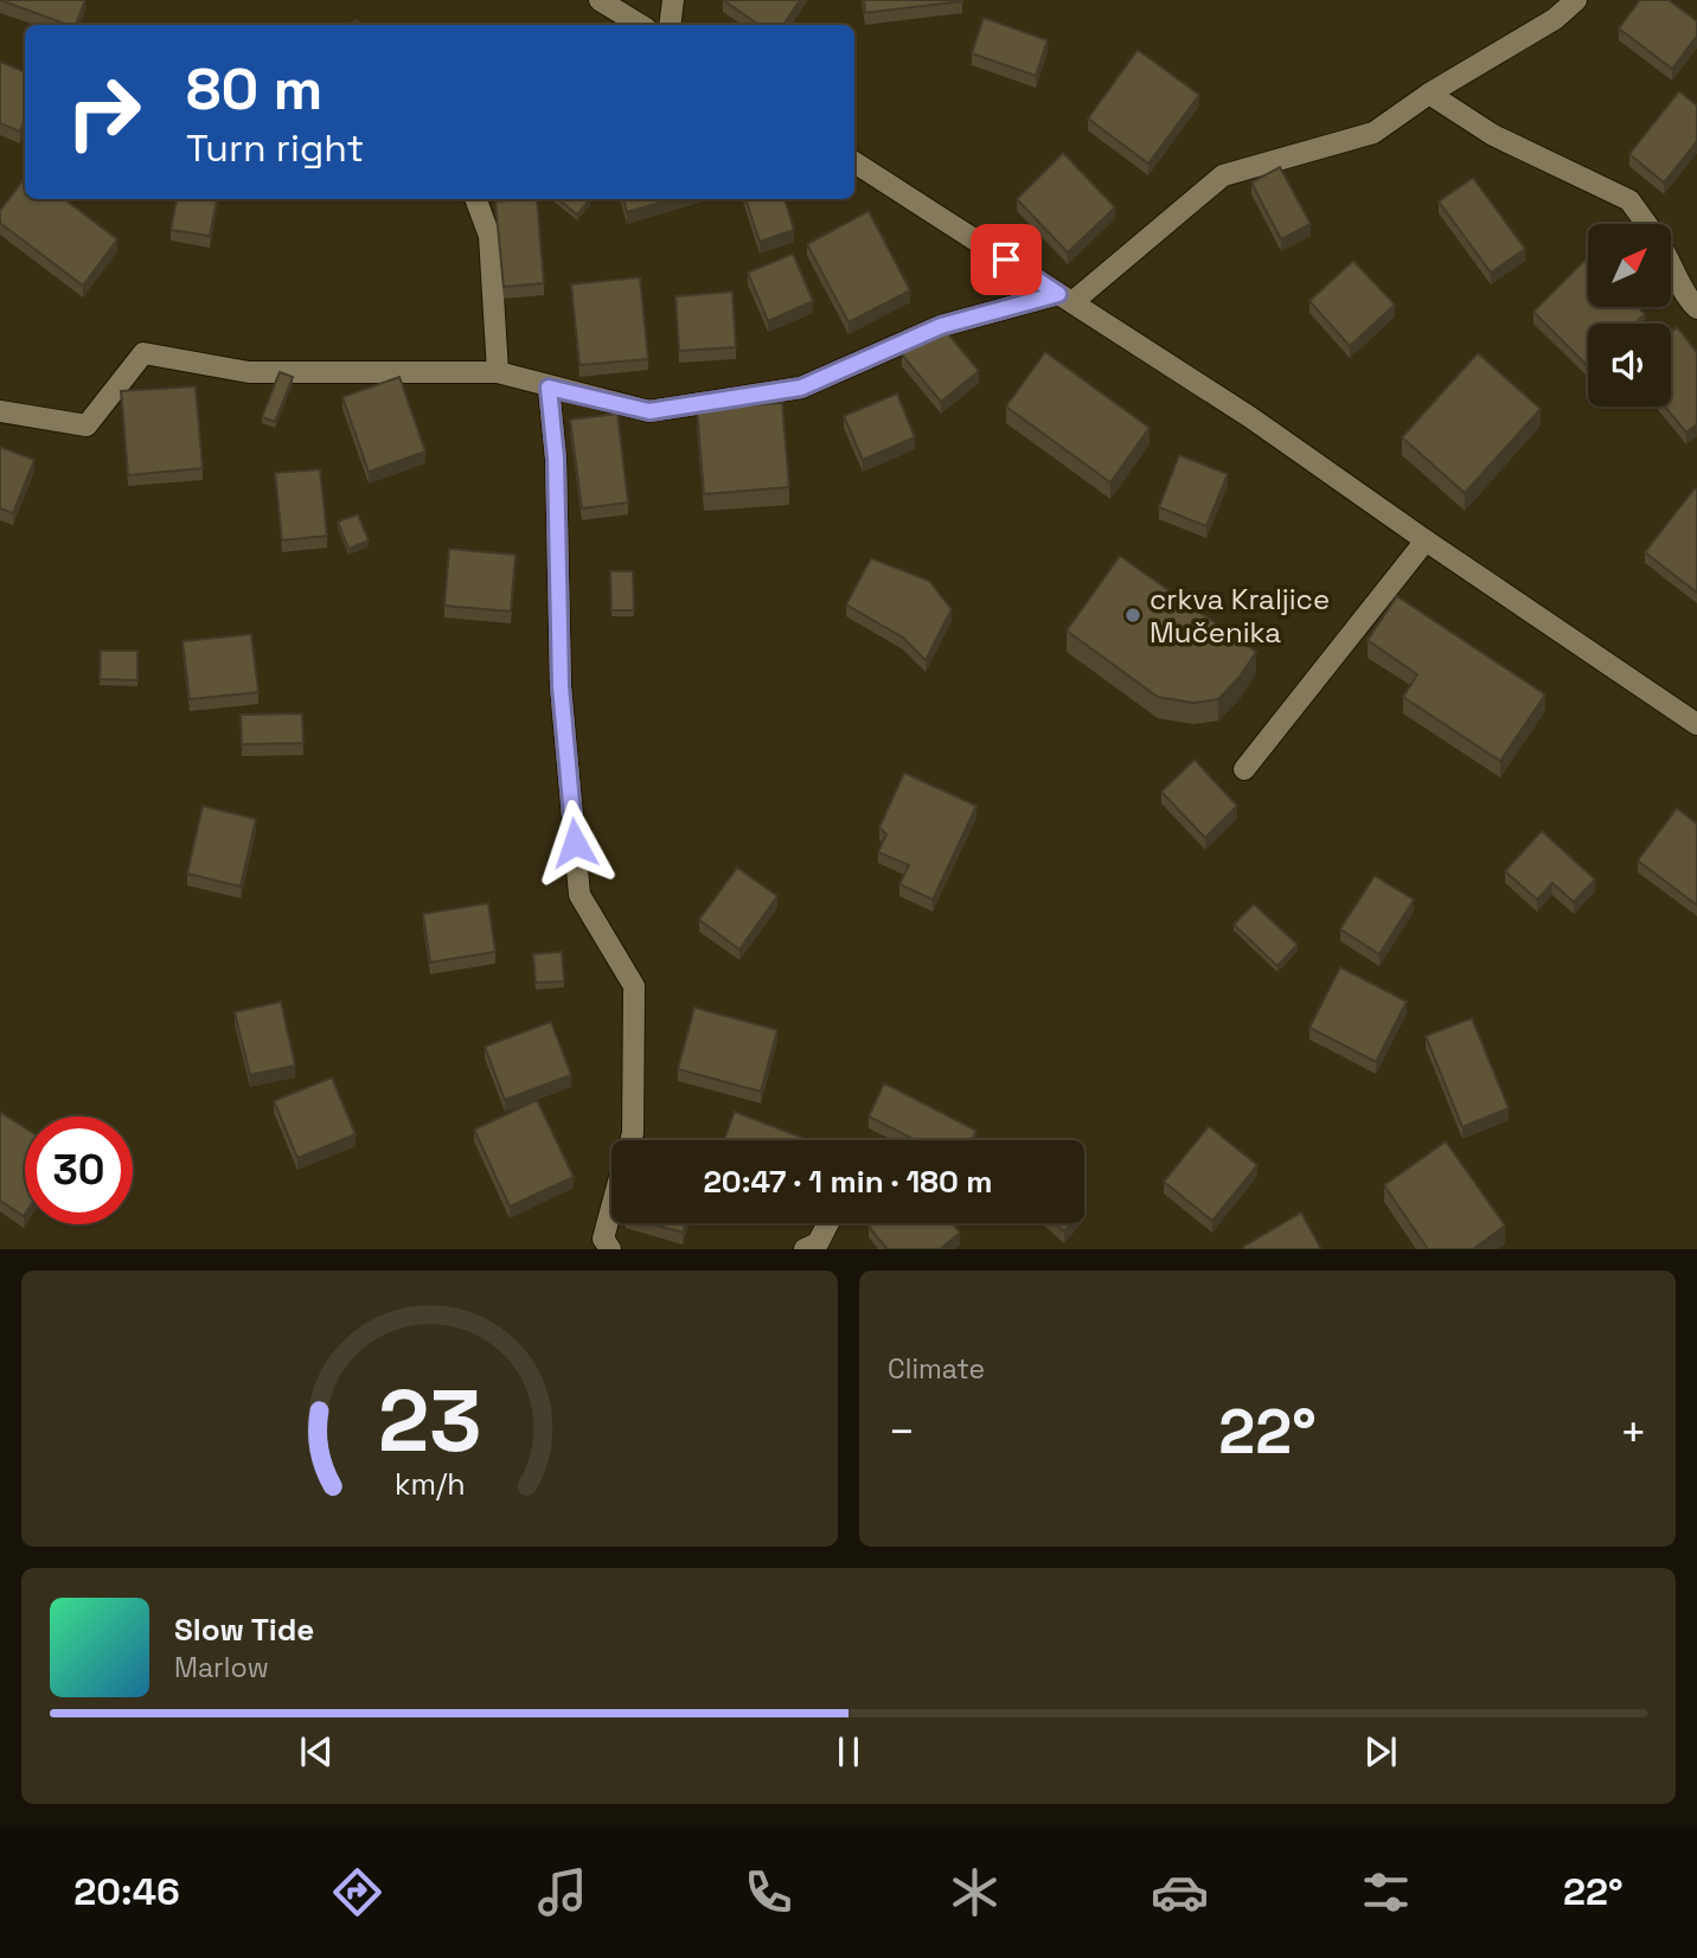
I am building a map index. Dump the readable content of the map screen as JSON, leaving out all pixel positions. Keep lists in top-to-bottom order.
{
  "places": ["crkva Kraljice Mučenika"],
  "north": "top right",
  "page": {
    "turn": ["80 m", "Turn right"],
    "limit": "30",
    "trip": "20:47 · 1 min · 180 m",
    "tile": "Climate",
    "heat": ["−", "22°", "+"],
    "song": ["Slow Tide", "Marlow"],
    "tabs": ["20:46", "22°"],
    "gauge": ["23", "km/h"]
  }
}
